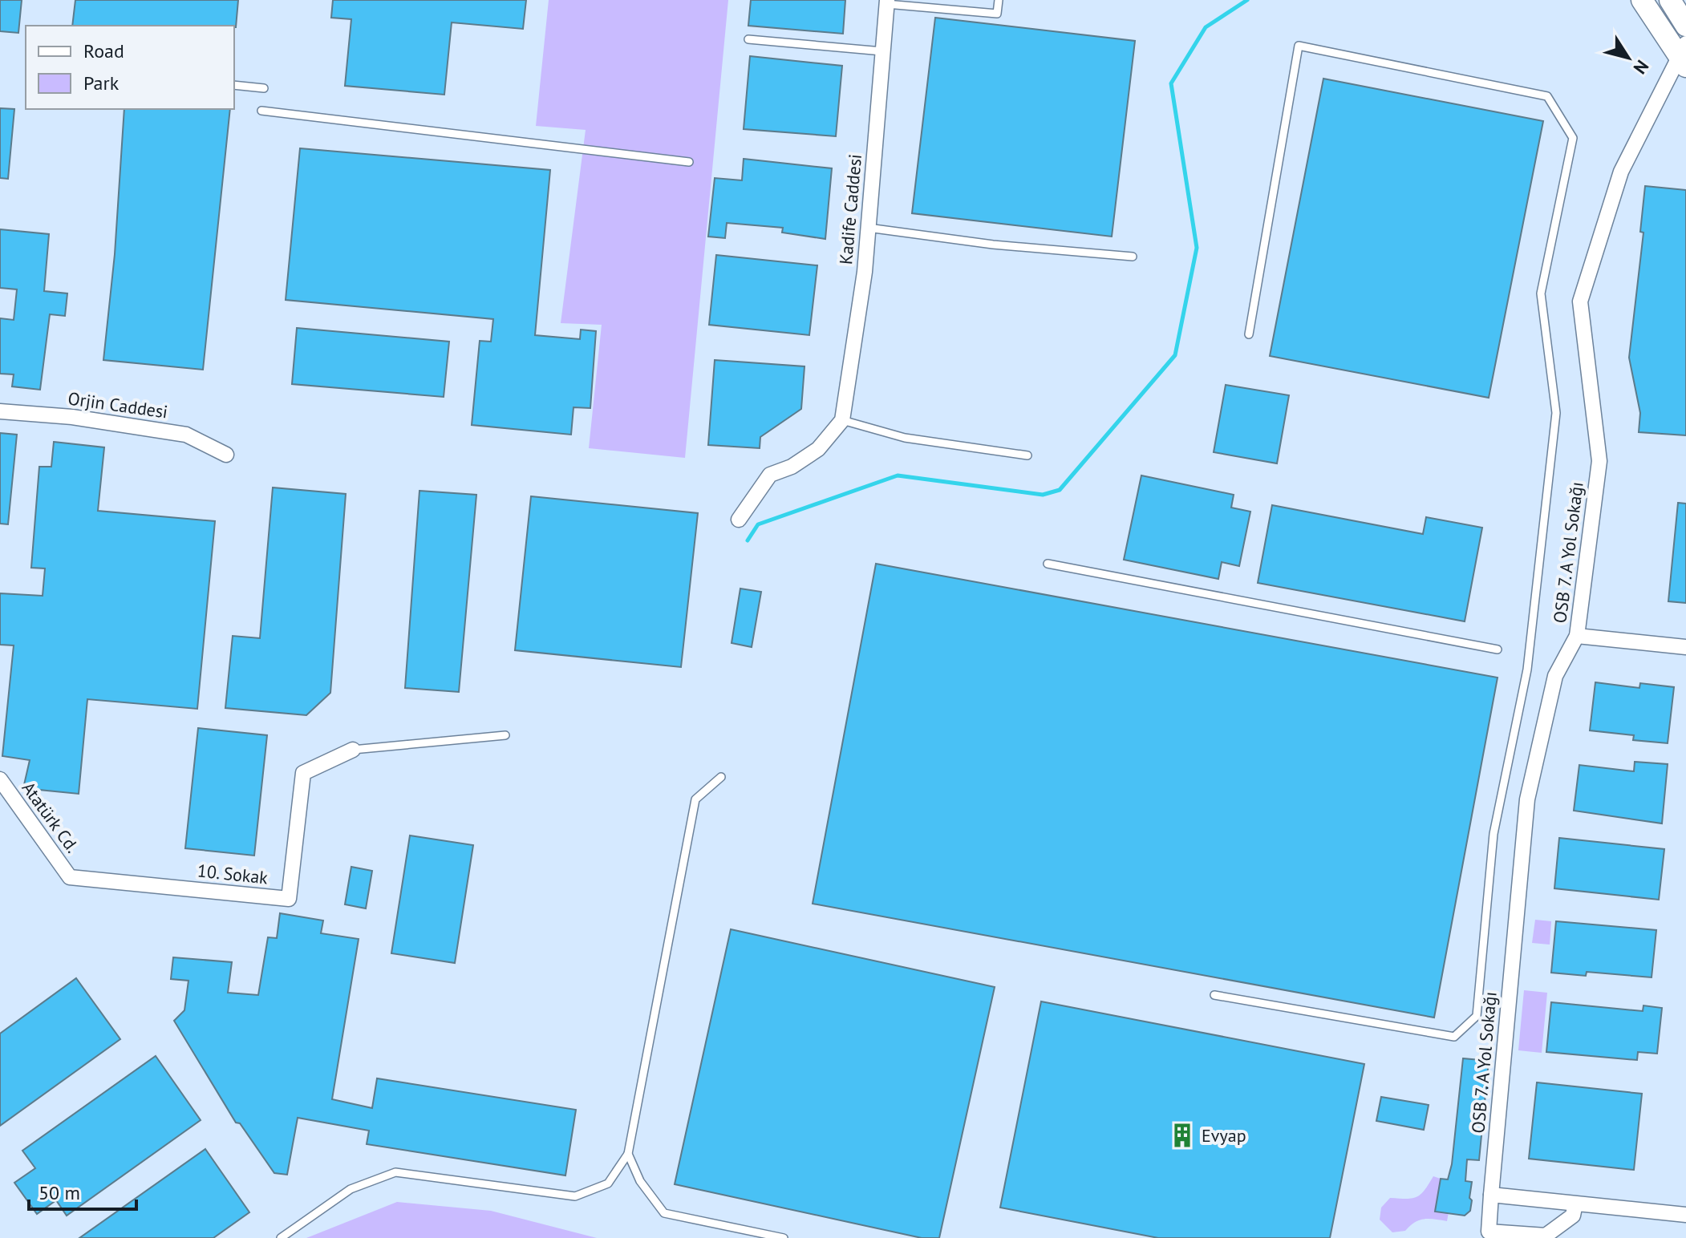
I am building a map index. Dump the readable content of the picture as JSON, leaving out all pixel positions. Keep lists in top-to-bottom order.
{
  "streets": {
    "street": [
      "Kadife Caddesi",
      "Orjin Caddesi",
      "OSB 7. A Yol Sokağı",
      "Atatürk Cd.",
      "10. Sokak"
    ]
  },
  "crossings": [
    ["Atatürk Cd.", "10. Sokak"]
  ],
  "places": {
    "building": ["Evyap"]
  },
  "legend": ["Road", "Park"],
  "scale_bar": "50 m",
  "north": "bottom right"
}
